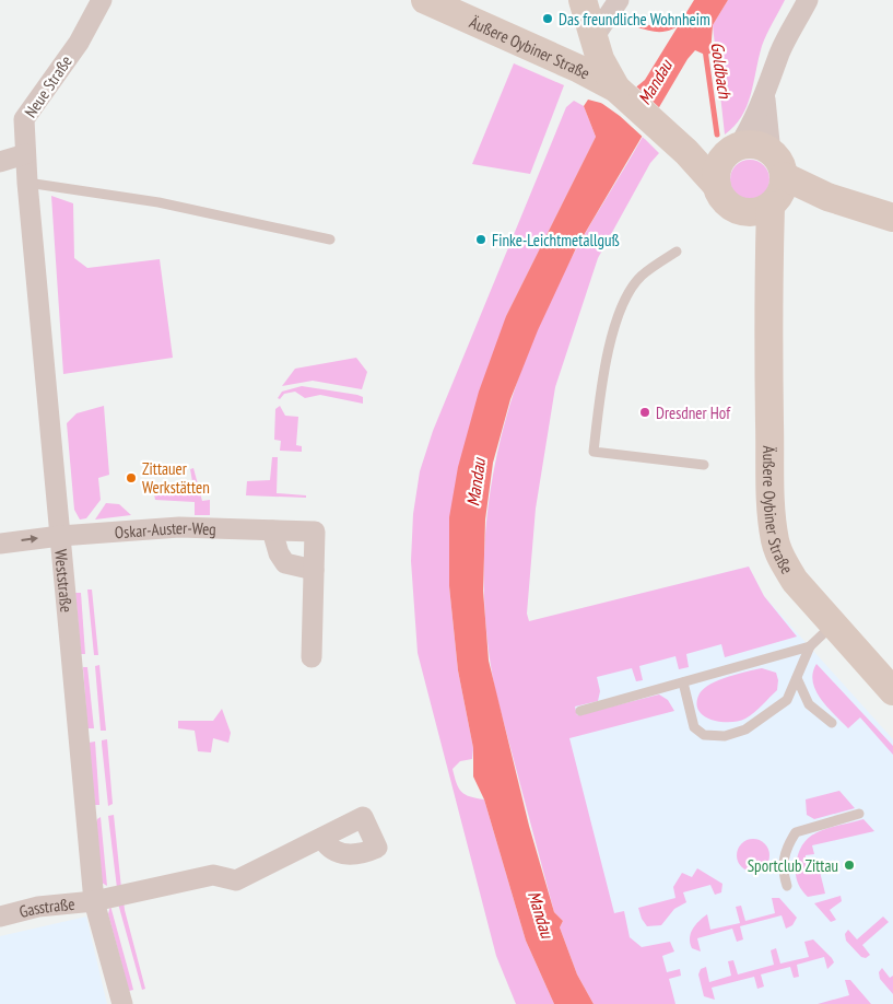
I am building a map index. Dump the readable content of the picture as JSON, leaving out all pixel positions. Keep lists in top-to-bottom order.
{
  "streets": {
    "main road": ["Äußere Oybiner Straße"],
    "street": [
      "Neue Straße",
      "Oskar-Auster-Weg",
      "Weststraße",
      "Gasstraße"
    ]
  },
  "crossings": [
    ["Neue Straße", "Weststraße"],
    ["Oskar-Auster-Weg", "Weststraße"],
    ["Weststraße", "Gasstraße"]
  ],
  "water": ["Goldbach", "Mandau"],
  "places": [
    "Das freundliche Wohnheim",
    "Finke-Leichtmetallguß",
    "Dresdner Hof",
    "Zittauer Werkstätten",
    "Sportclub Zittau"
  ]
}
